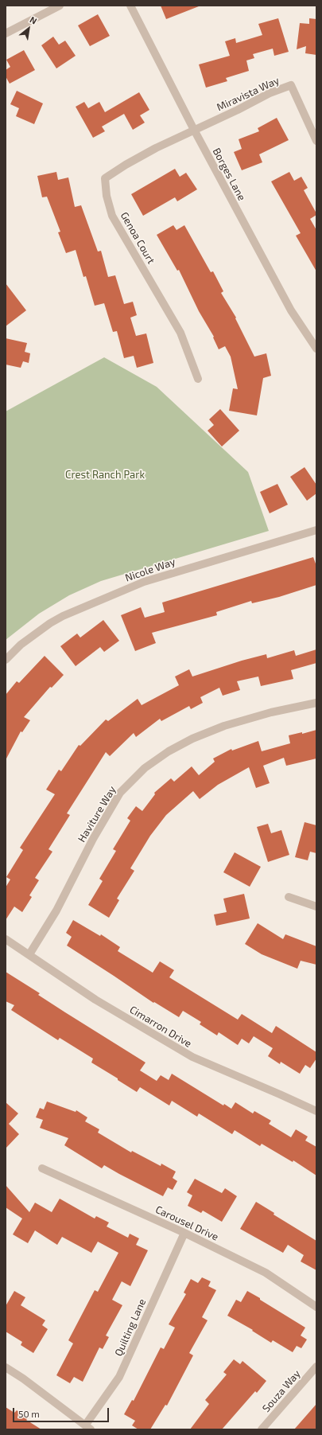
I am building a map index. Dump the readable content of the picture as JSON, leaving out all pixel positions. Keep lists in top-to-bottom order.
{
  "streets": {
    "street": [
      "Miravista Way",
      "Borges Lane",
      "Genoa Court",
      "Nicole Way",
      "Haviture Way",
      "Cimarron Drive",
      "Carousel Drive",
      "Quilting Lane",
      "Souza Way"
    ]
  },
  "crossings": [
    ["Miravista Way", "Borges Lane"],
    ["Miravista Way", "Genoa Court"],
    ["Borges Lane", "Genoa Court"],
    ["Haviture Way", "Cimarron Drive"],
    ["Carousel Drive", "Quilting Lane"]
  ],
  "parks": ["Crest Ranch Park"],
  "scale_bar": "50 m",
  "north": "top right"
}
